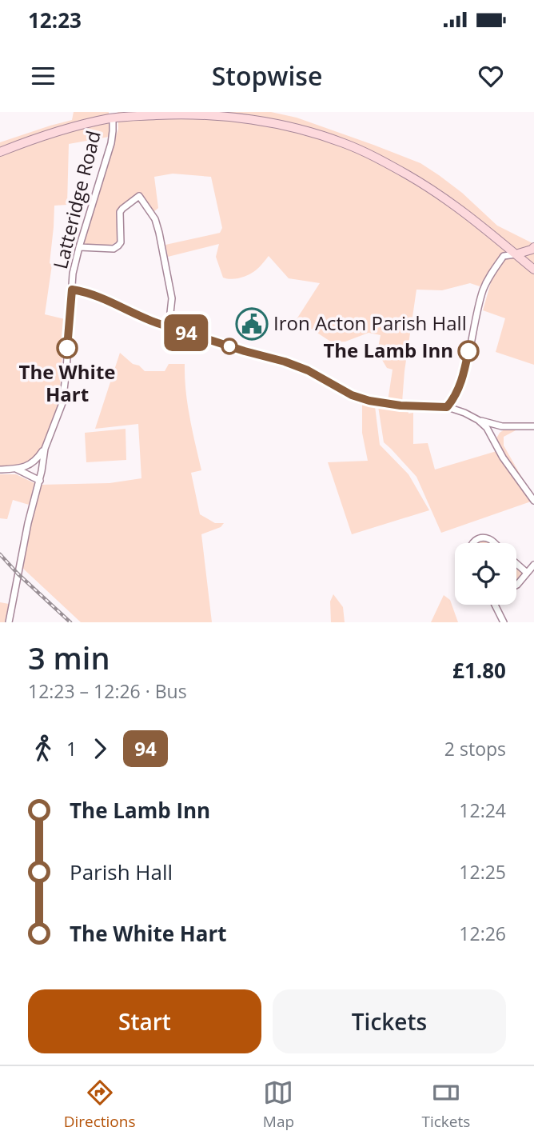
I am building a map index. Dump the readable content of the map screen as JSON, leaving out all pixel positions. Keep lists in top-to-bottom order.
{
  "streets": {
    "street": ["Latteridge Road"]
  },
  "places": {
    "public building": ["Iron Acton Parish Hall"],
    "other": ["The White Hart", "The Lamb Inn"]
  },
  "lines": ["bus line 94"],
  "page": {
    "status": "12:23",
    "header": "Stopwise",
    "on_map": "94",
    "heading": ["3 min", "12:23 – 12:26 · Bus", "£1.80"],
    "legs": ["1", "94", "2 stops"],
    "list": [
      {
        "name": "The Lamb Inn",
        "value": "12:24"
      },
      {
        "name": "Parish Hall",
        "value": "12:25"
      },
      {
        "name": "The White Hart",
        "value": "12:26"
      }
    ],
    "buttons": ["Start", "Tickets"],
    "tabs": ["Directions", "Map", "Tickets"]
  }
}
